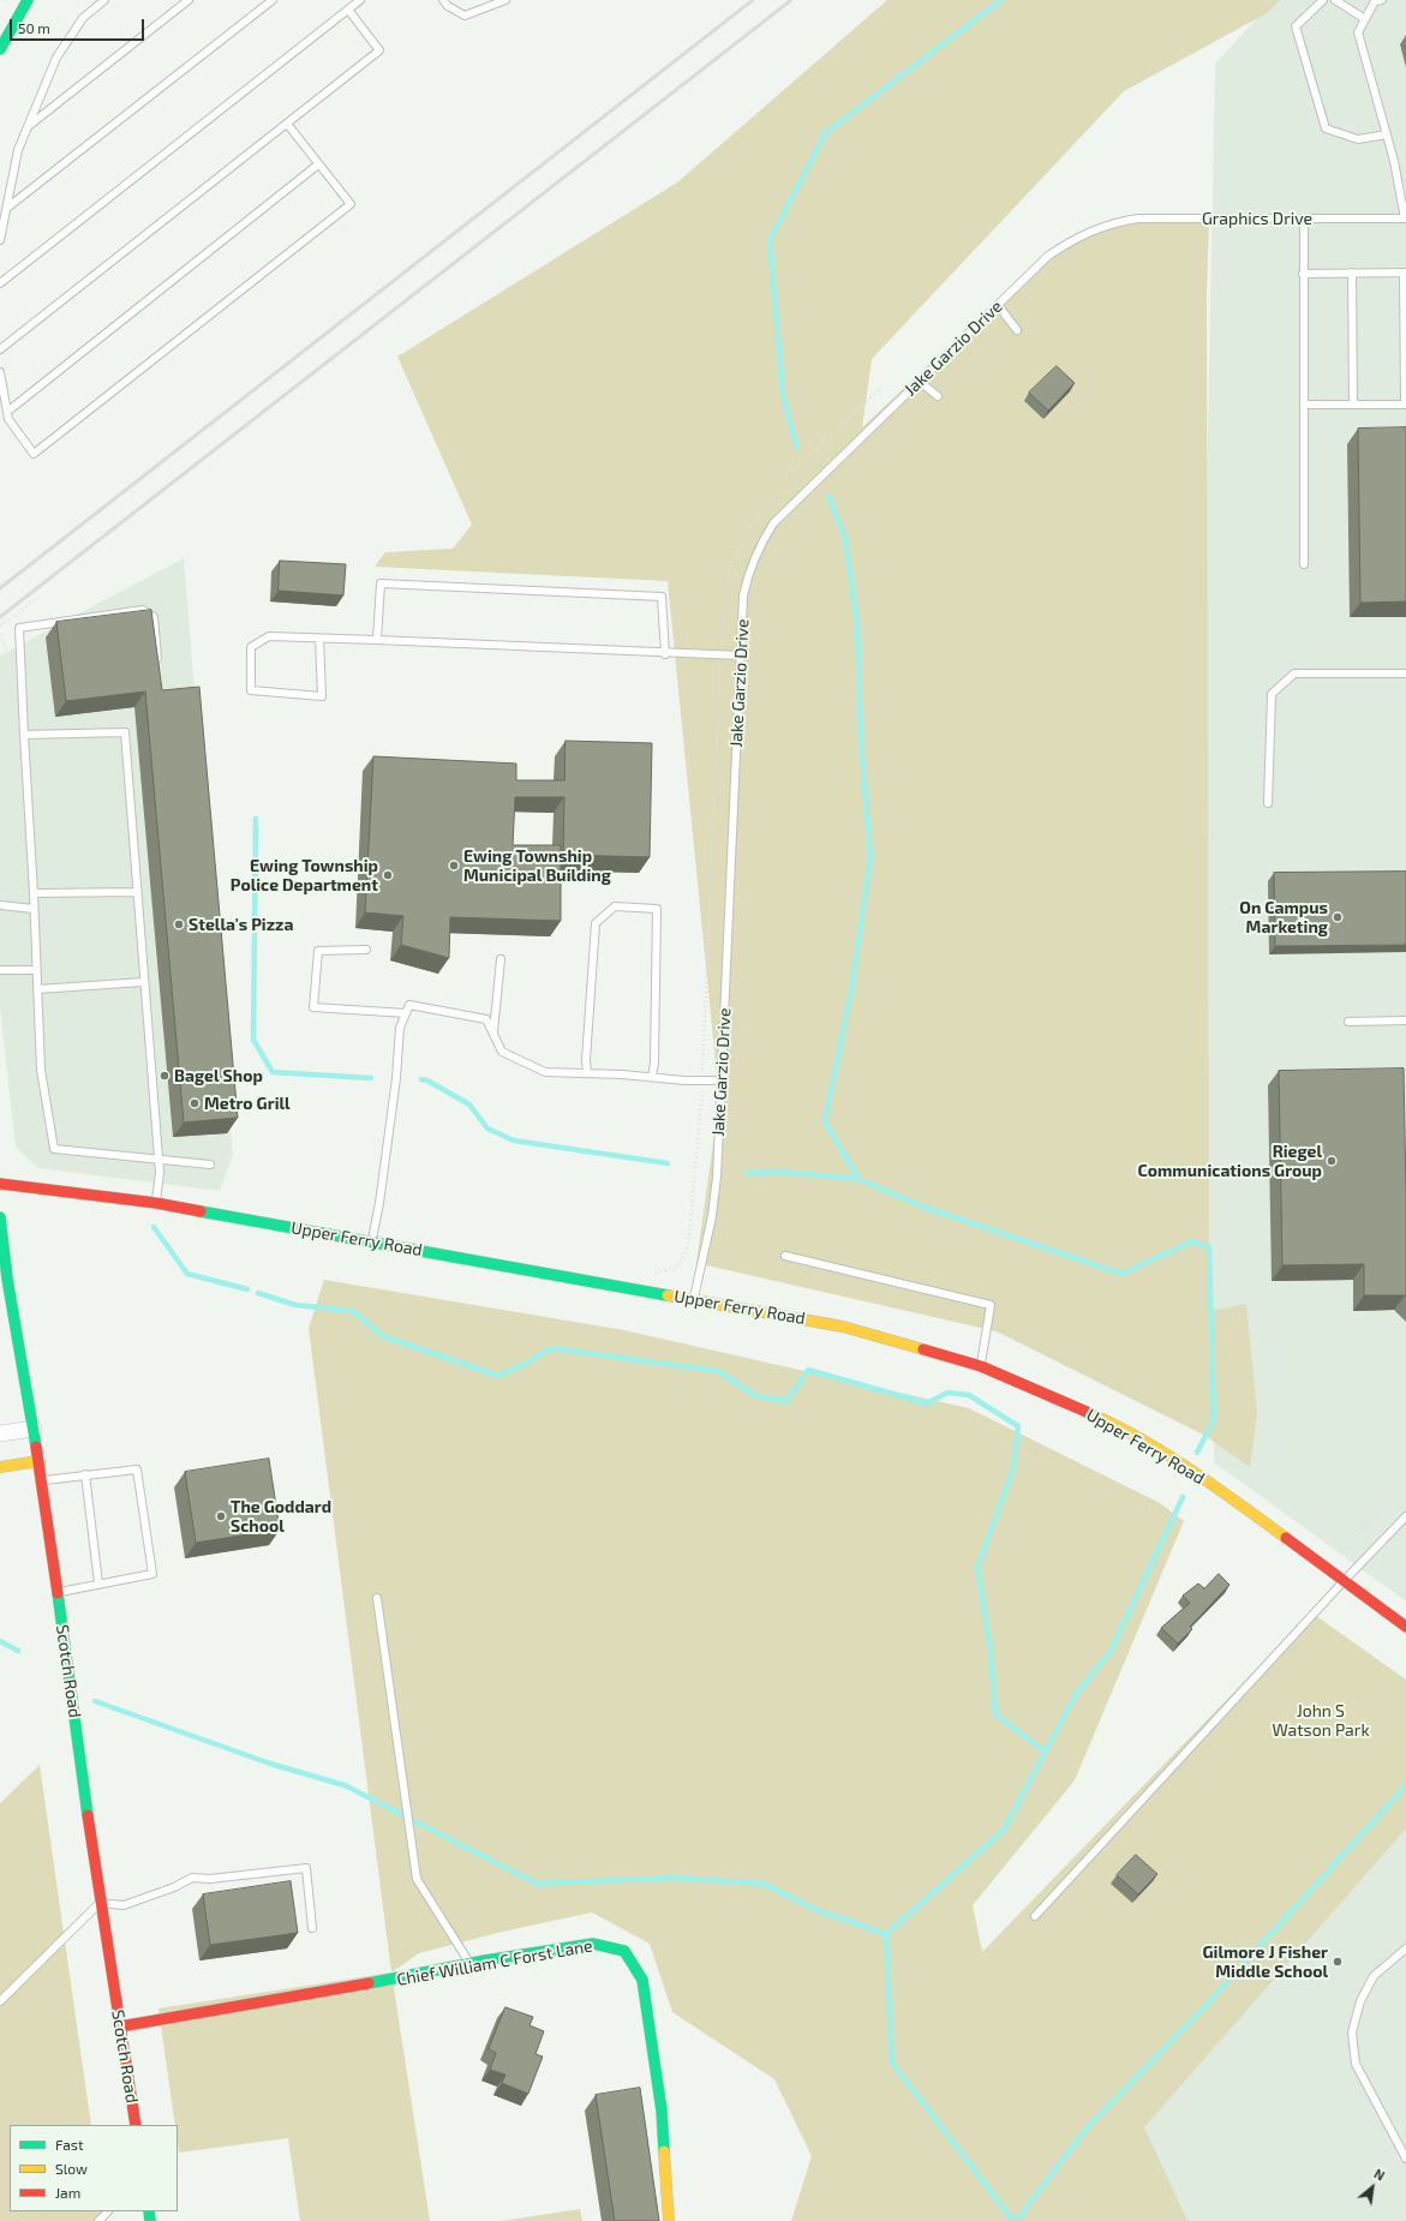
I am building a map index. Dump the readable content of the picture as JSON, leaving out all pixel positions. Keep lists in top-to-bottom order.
{
  "streets": {
    "main road": ["Upper Ferry Road", "Scotch Road", "Chief William C Forst Lane"],
    "lane": ["Graphics Drive", "Jake Garzio Drive"]
  },
  "crossings": [
    ["Graphics Drive", "Jake Garzio Drive"],
    ["Jake Garzio Drive", "Upper Ferry Road"],
    ["Scotch Road", "Chief William C Forst Lane"]
  ],
  "parks": ["John S Watson Park"],
  "places": [
    "Ewing Township Municipal Building",
    "Ewing Township Police Department",
    "On Campus Marketing",
    "Stella's Pizza",
    "Bagel Shop",
    "Metro Grill",
    "Riegel Communications Group",
    "The Goddard School",
    "Gilmore J Fisher Middle School"
  ],
  "legend": ["Fast", "Slow", "Jam"],
  "scale_bar": "50 m",
  "north": "top right"
}
